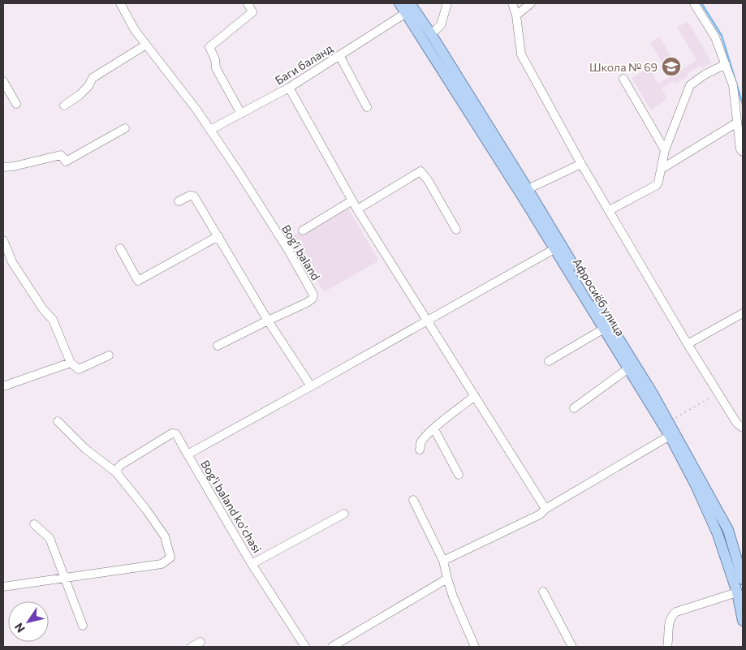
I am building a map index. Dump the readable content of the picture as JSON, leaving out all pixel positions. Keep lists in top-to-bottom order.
{
  "streets": {
    "main road": ["Афросиёб улица"],
    "street": ["Баги баланд", "Bog'i baland", "Bog'i baland ko'chasi"]
  },
  "crossings": [
    ["Баги баланд", "Bog'i baland"],
    ["Баги баланд", "Афросиёб улица"],
    ["Афросиёб улица", "Bog'i baland ko'chasi"]
  ],
  "places": {
    "school or university": ["Школа № 69"]
  },
  "north": "bottom left"
}
